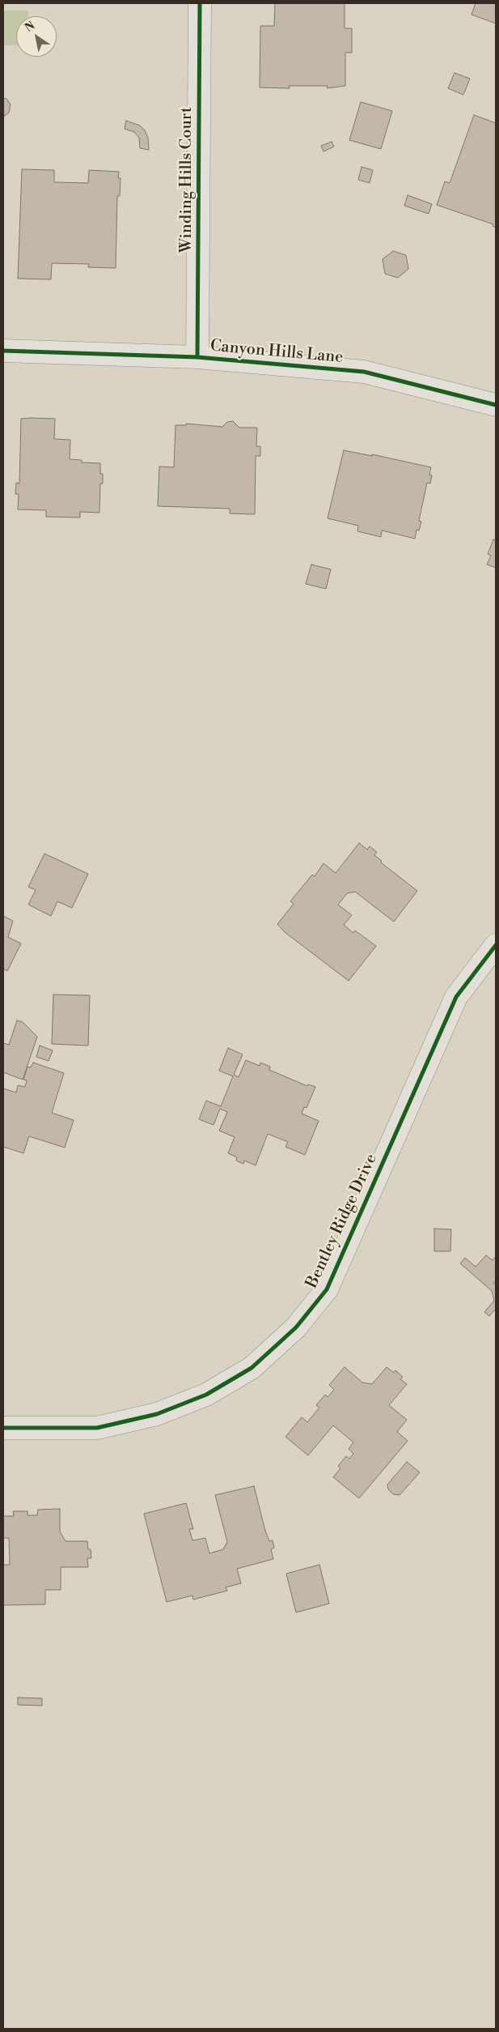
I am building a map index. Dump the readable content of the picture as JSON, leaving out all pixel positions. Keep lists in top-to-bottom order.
{
  "streets": {
    "street": ["Winding Hills Court", "Canyon Hills Lane", "Bentley Ridge Drive"]
  },
  "crossings": [
    ["Winding Hills Court", "Canyon Hills Lane"]
  ],
  "north": "top left"
}
